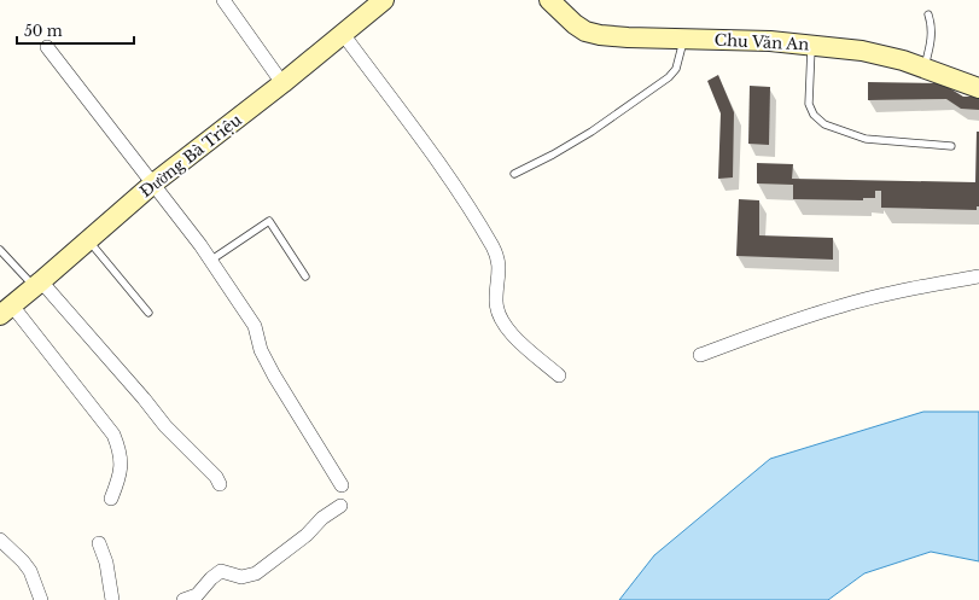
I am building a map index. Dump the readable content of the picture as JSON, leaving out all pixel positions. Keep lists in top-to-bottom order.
{
  "streets": {
    "main road": ["Chu Văn An", "Đường Bà Triệu"]
  },
  "scale_bar": "50 m"
}
